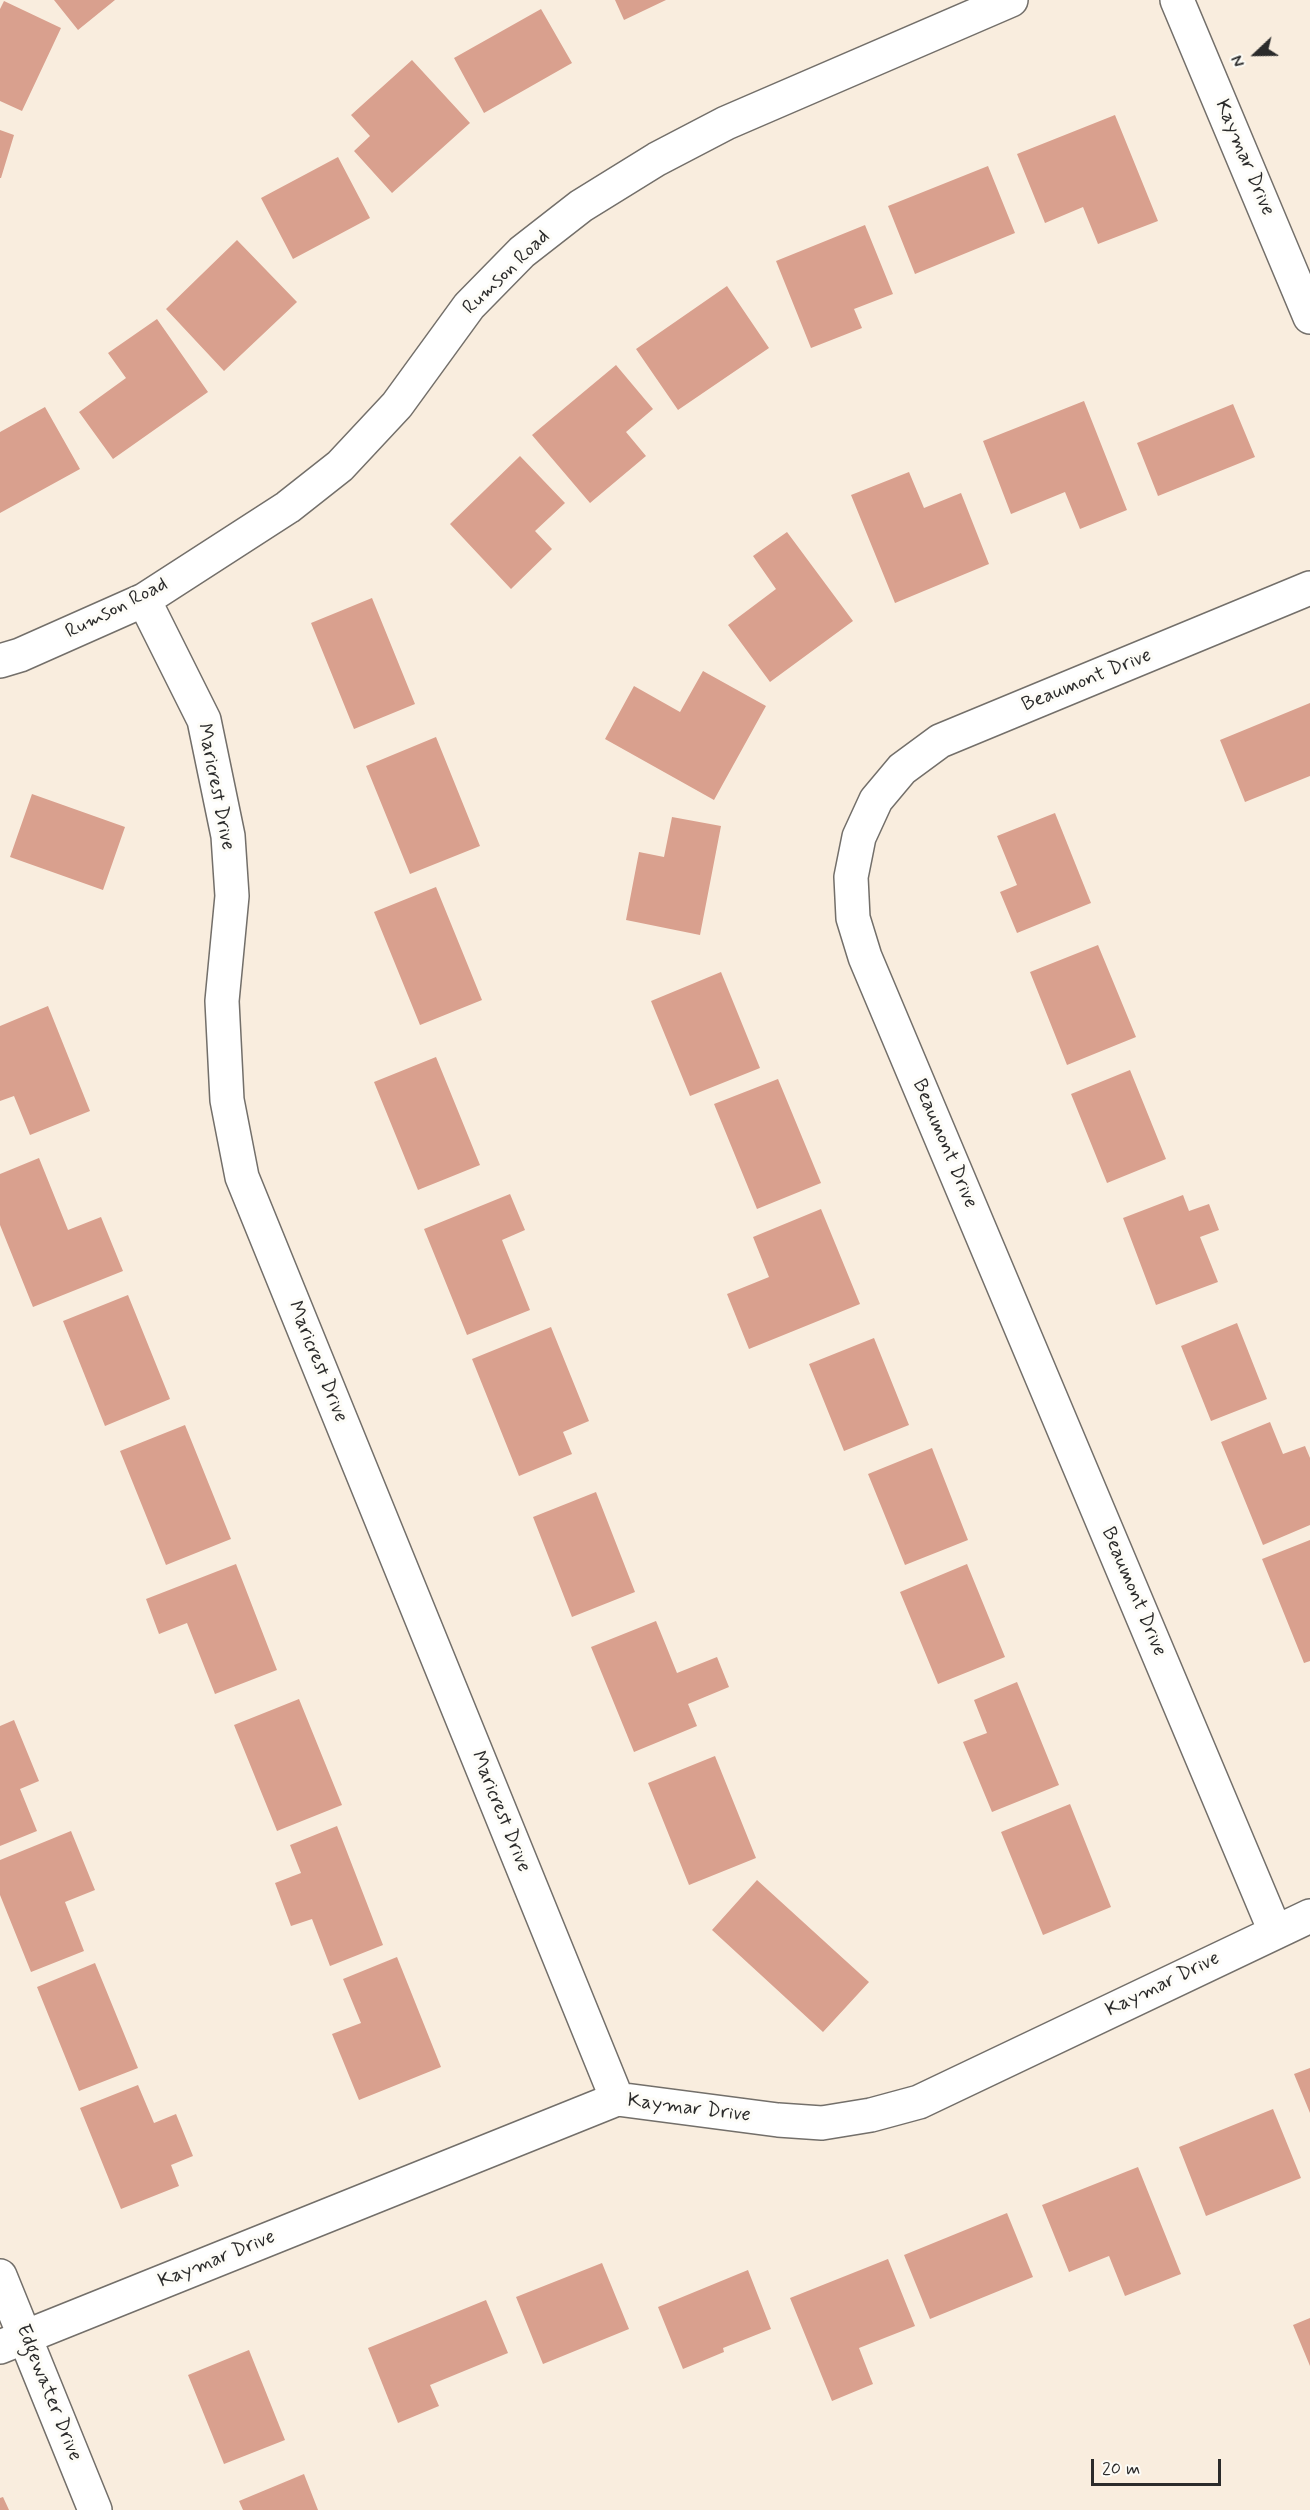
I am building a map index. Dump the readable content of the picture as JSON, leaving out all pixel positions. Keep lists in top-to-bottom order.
{
  "streets": {
    "street": [
      "Kaymar Drive",
      "Rumson Road",
      "Beaumont Drive",
      "Maricrest Drive",
      "Edgewater Drive"
    ]
  },
  "crossings": [
    ["Kaymar Drive", "Beaumont Drive"],
    ["Kaymar Drive", "Maricrest Drive"],
    ["Kaymar Drive", "Edgewater Drive"],
    ["Rumson Road", "Maricrest Drive"]
  ],
  "scale_bar": "20 m",
  "north": "left"
}
